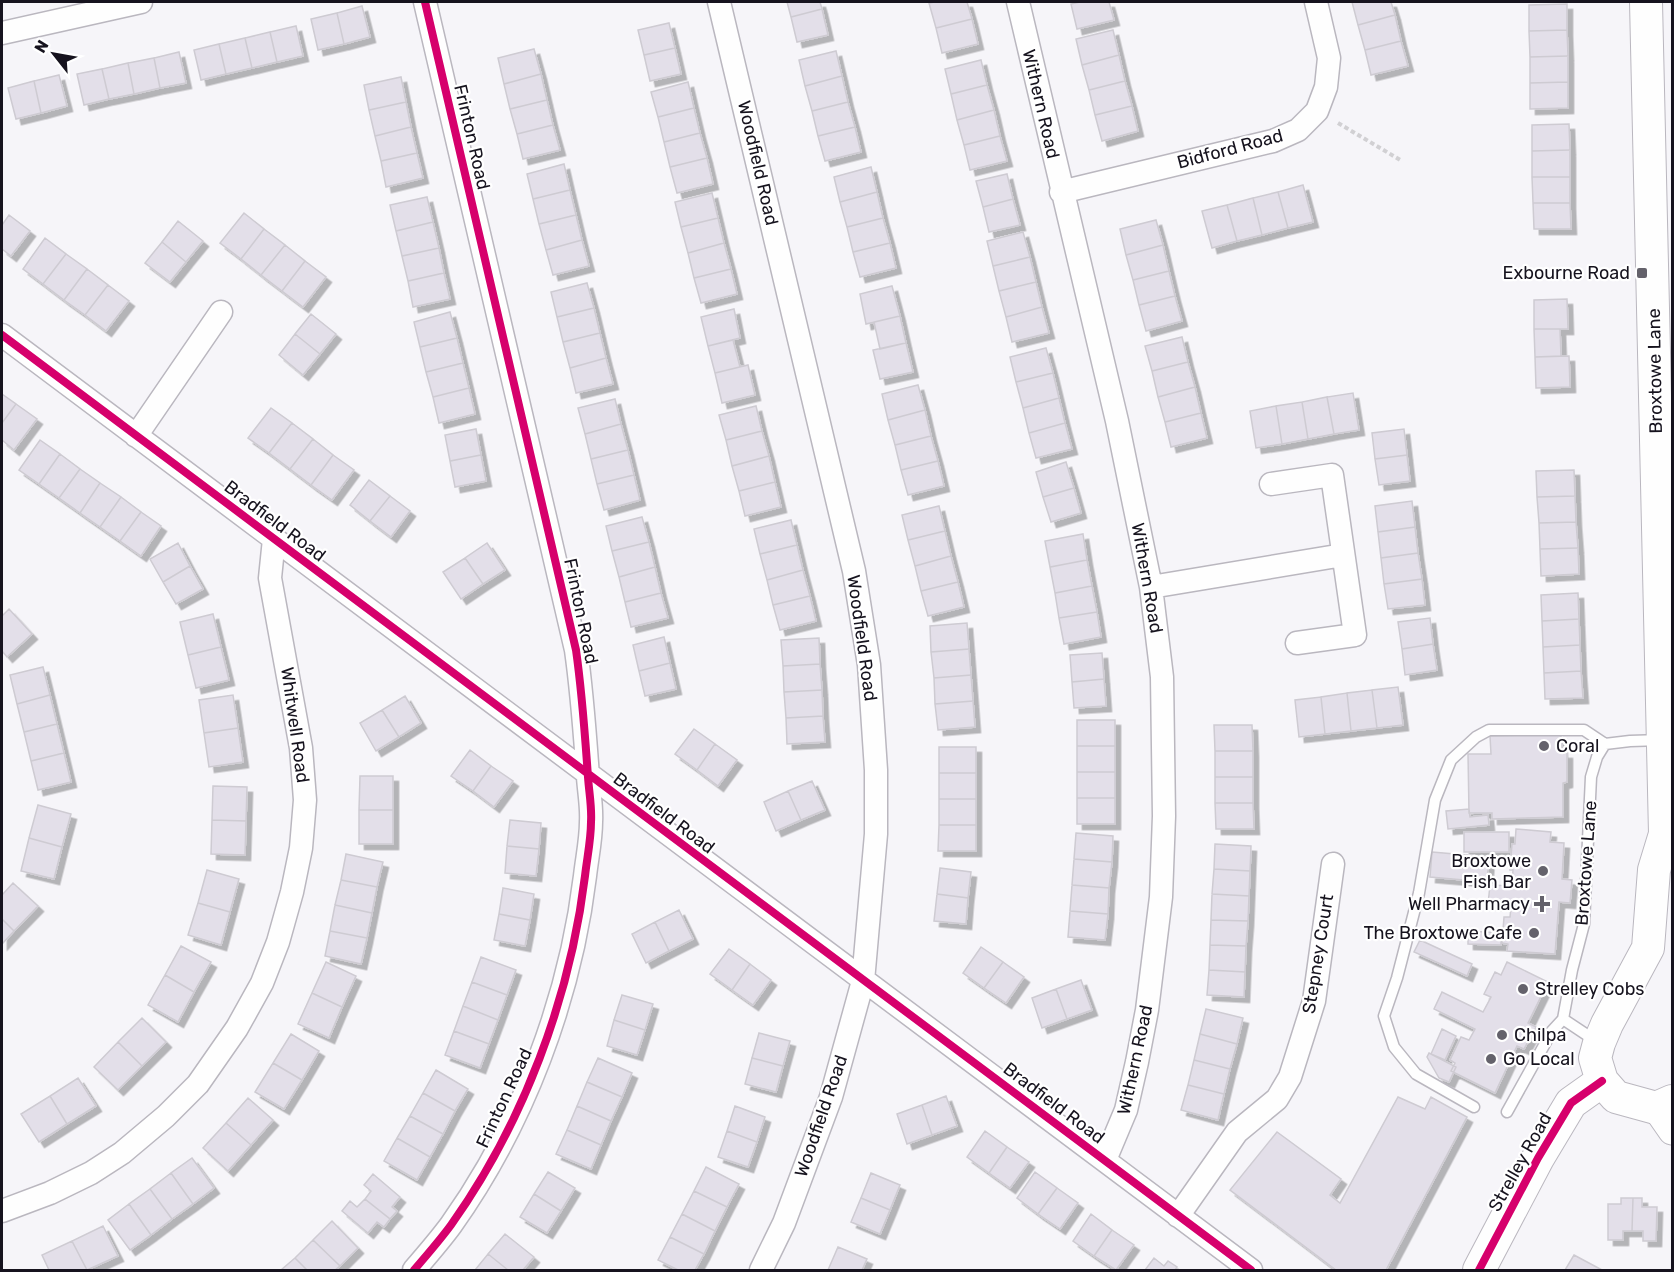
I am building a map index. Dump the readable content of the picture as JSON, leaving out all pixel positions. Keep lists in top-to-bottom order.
{
  "streets": {
    "main road": ["Broxtowe Lane", "Strelley Road"],
    "street": [
      "Withern Road",
      "Frinton Road",
      "Bidford Road",
      "Woodfield Road",
      "Bradfield Road",
      "Whitwell Road",
      "Stepney Court"
    ]
  },
  "crossings": [
    ["Withern Road", "Bidford Road"],
    ["Withern Road", "Bradfield Road"],
    ["Frinton Road", "Bradfield Road"],
    ["Woodfield Road", "Bradfield Road"],
    ["Broxtowe Lane", "Strelley Road"],
    ["Bradfield Road", "Whitwell Road"],
    ["Bradfield Road", "Stepney Court"]
  ],
  "places": {
    "transit": ["Exbourne Road"],
    "other": [
      "Coral",
      "Broxtowe Fish Bar",
      "The Broxtowe Cafe",
      "Strelley Cobs",
      "Chilpa",
      "Go Local"
    ],
    "health": ["Well Pharmacy"]
  },
  "north": "top left"
}
